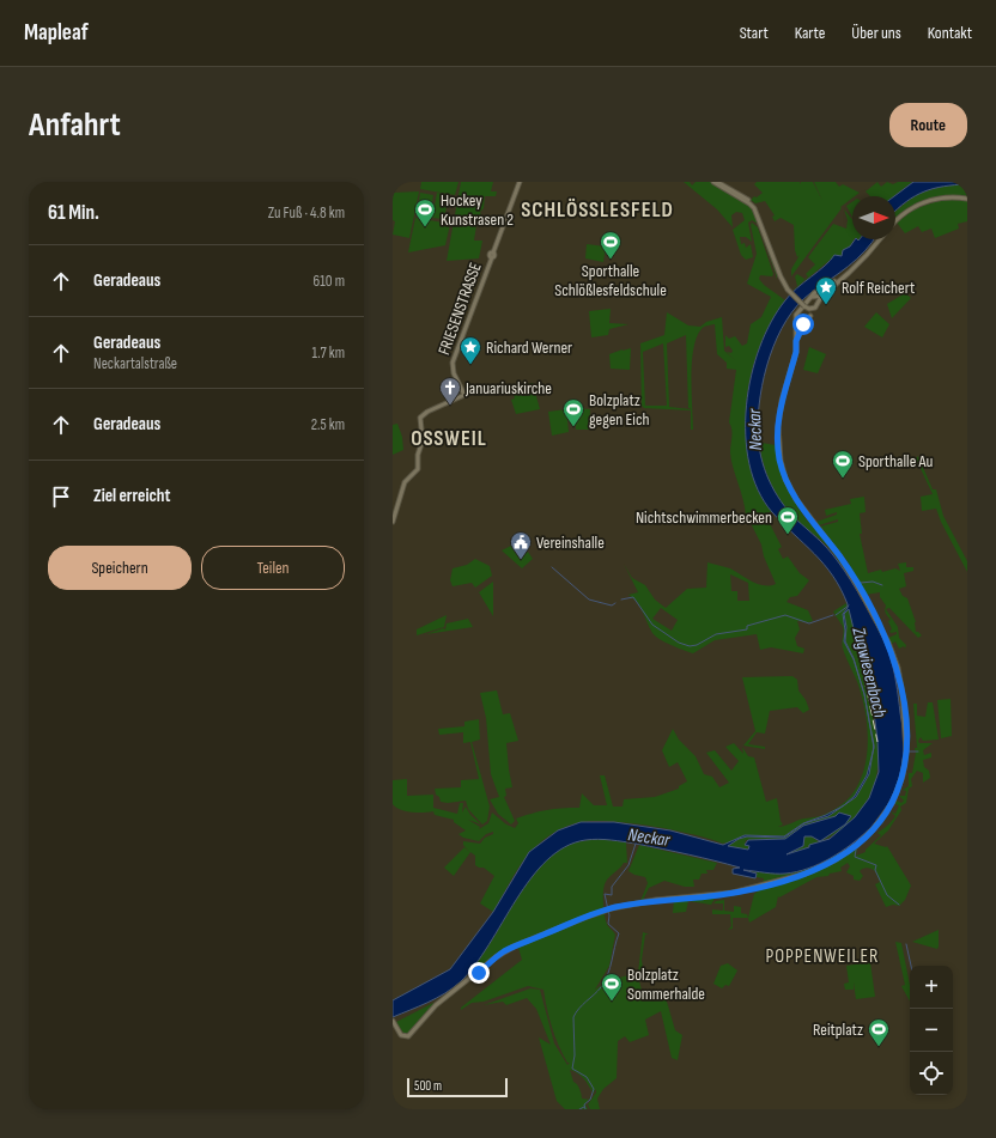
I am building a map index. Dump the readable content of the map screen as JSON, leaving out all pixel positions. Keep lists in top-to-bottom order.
{
  "streets": {
    "main road": ["FRIESENSTRASSE"]
  },
  "districts": ["SCHLÖSSLESFELD", "OSSWEIL", "POPPENWEILER"],
  "water": ["Neckar", "Zugwiesenbach"],
  "places": {
    "sports": [
      "Hockey Kunstrasen 2",
      "Sporthalle Schlößlesfeldschule",
      "Bolzplatz gegen Eich",
      "Sporthalle Au",
      "Nichtschwimmerbecken",
      "Bolzplatz Sommerhalde",
      "Reitplatz"
    ],
    "place": ["Rolf Reichert", "Richard Werner"],
    "church": ["Januariuskirche"],
    "public building": ["Vereinshalle"]
  },
  "scale_bar": "500 m",
  "north": "right",
  "page": {
    "header": "Mapleaf",
    "nav": [
      "Start",
      "Karte",
      "Über uns",
      "Kontakt"
    ],
    "buttons": [
      "Route",
      ["Speichern", "Teilen"]
    ],
    "title": "Anfahrt",
    "heading": ["61 Min.", "Zu Fuß · 4.8 km"],
    "list": [
      ["Geradeaus", "610 m"],
      ["Geradeaus", "Neckartalstraße", "1.7 km"],
      ["Geradeaus", "2.5 km"],
      "Ziel erreicht"
    ],
    "map_buttons": ["+", "−"],
    "scale": "500 m"
  }
}
